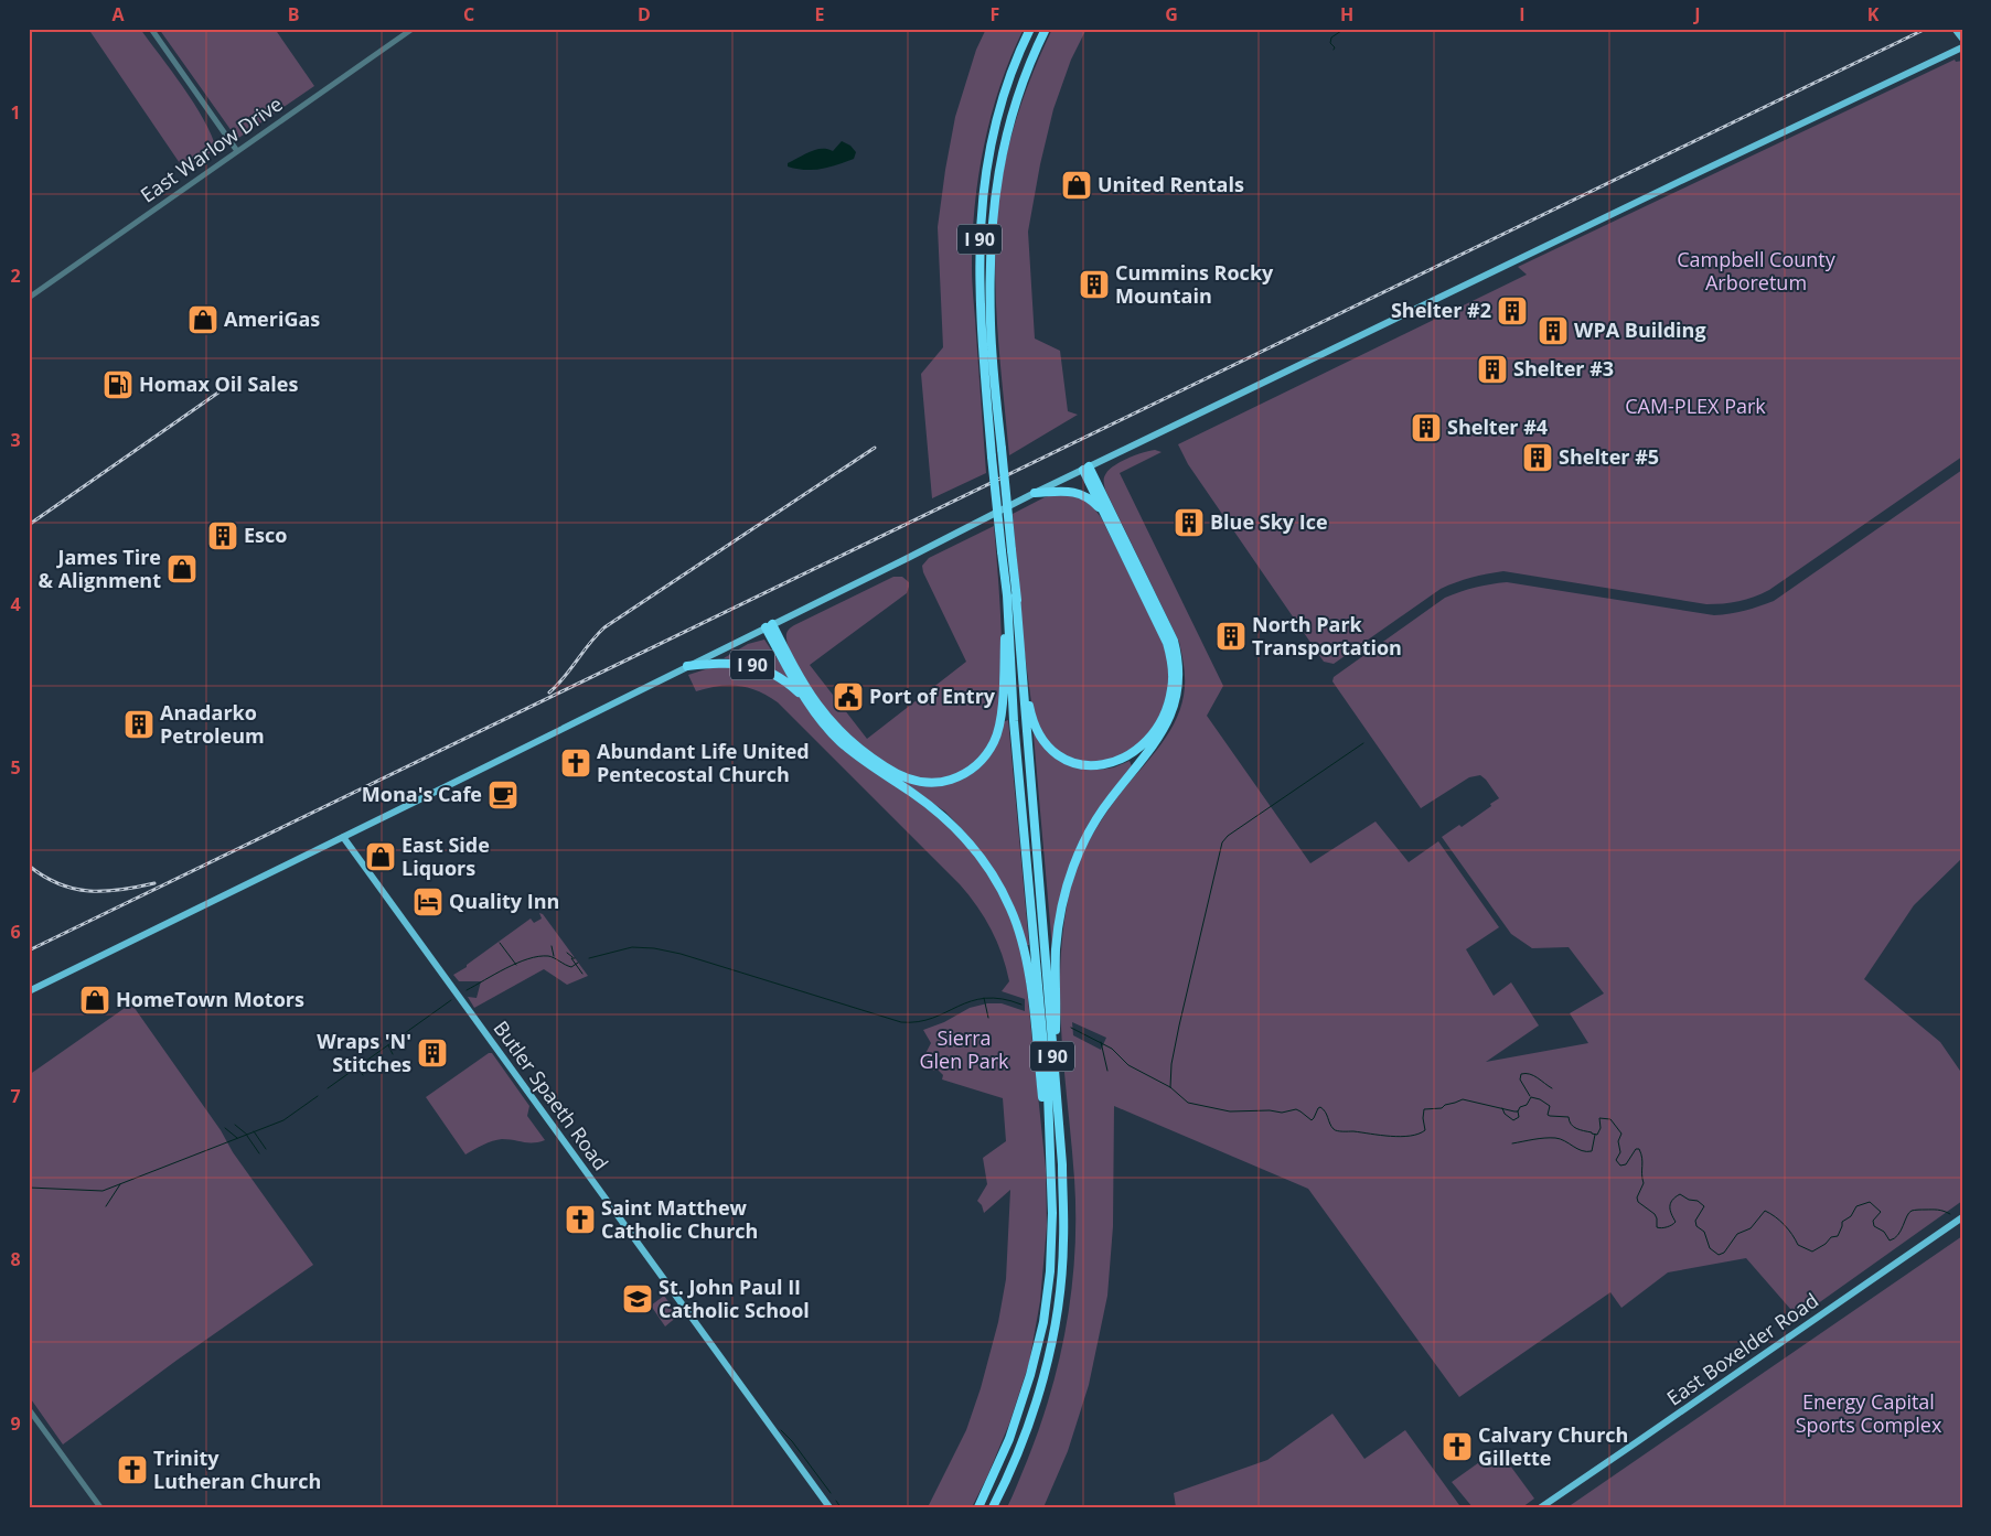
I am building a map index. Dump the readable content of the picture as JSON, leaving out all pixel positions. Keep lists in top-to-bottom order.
{
  "streets": {
    "highway": ["I 90"],
    "main road": ["Butler Spaeth Road", "East Boxelder Road"],
    "street": ["East Warlow Drive"]
  },
  "parks": [
    "Campbell County Arboretum",
    "CAM-PLEX Park",
    "Sierra Glen Park",
    "Energy Capital Sports Complex"
  ],
  "places": {
    "shop": [
      "United Rentals",
      "AmeriGas",
      "James Tire & Alignment",
      "East Side Liquors",
      "HomeTown Motors"
    ],
    "building": [
      "Cummins Rocky Mountain",
      "Shelter #2",
      "WPA Building",
      "Shelter #3",
      "Shelter #4",
      "Shelter #5",
      "Blue Sky Ice",
      "Esco",
      "North Park Transportation",
      "Anadarko Petroleum",
      "Wraps 'N' Stitches"
    ],
    "fuel station": ["Homax Oil Sales"],
    "public building": ["Port of Entry"],
    "church": [
      "Abundant Life United Pentecostal Church",
      "Saint Matthew Catholic Church",
      "Calvary Church Gillette",
      "Trinity Lutheran Church"
    ],
    "cafe": ["Mona's Cafe"],
    "hotel": ["Quality Inn"],
    "school or university": ["St. John Paul II Catholic School"]
  },
  "grid": {
    "columns": [
      "A",
      "B",
      "C",
      "D",
      "E",
      "F",
      "G",
      "H",
      "I",
      "J",
      "K"
    ],
    "rows": [
      "1",
      "2",
      "3",
      "4",
      "5",
      "6",
      "7",
      "8",
      "9"
    ]
  }
}
